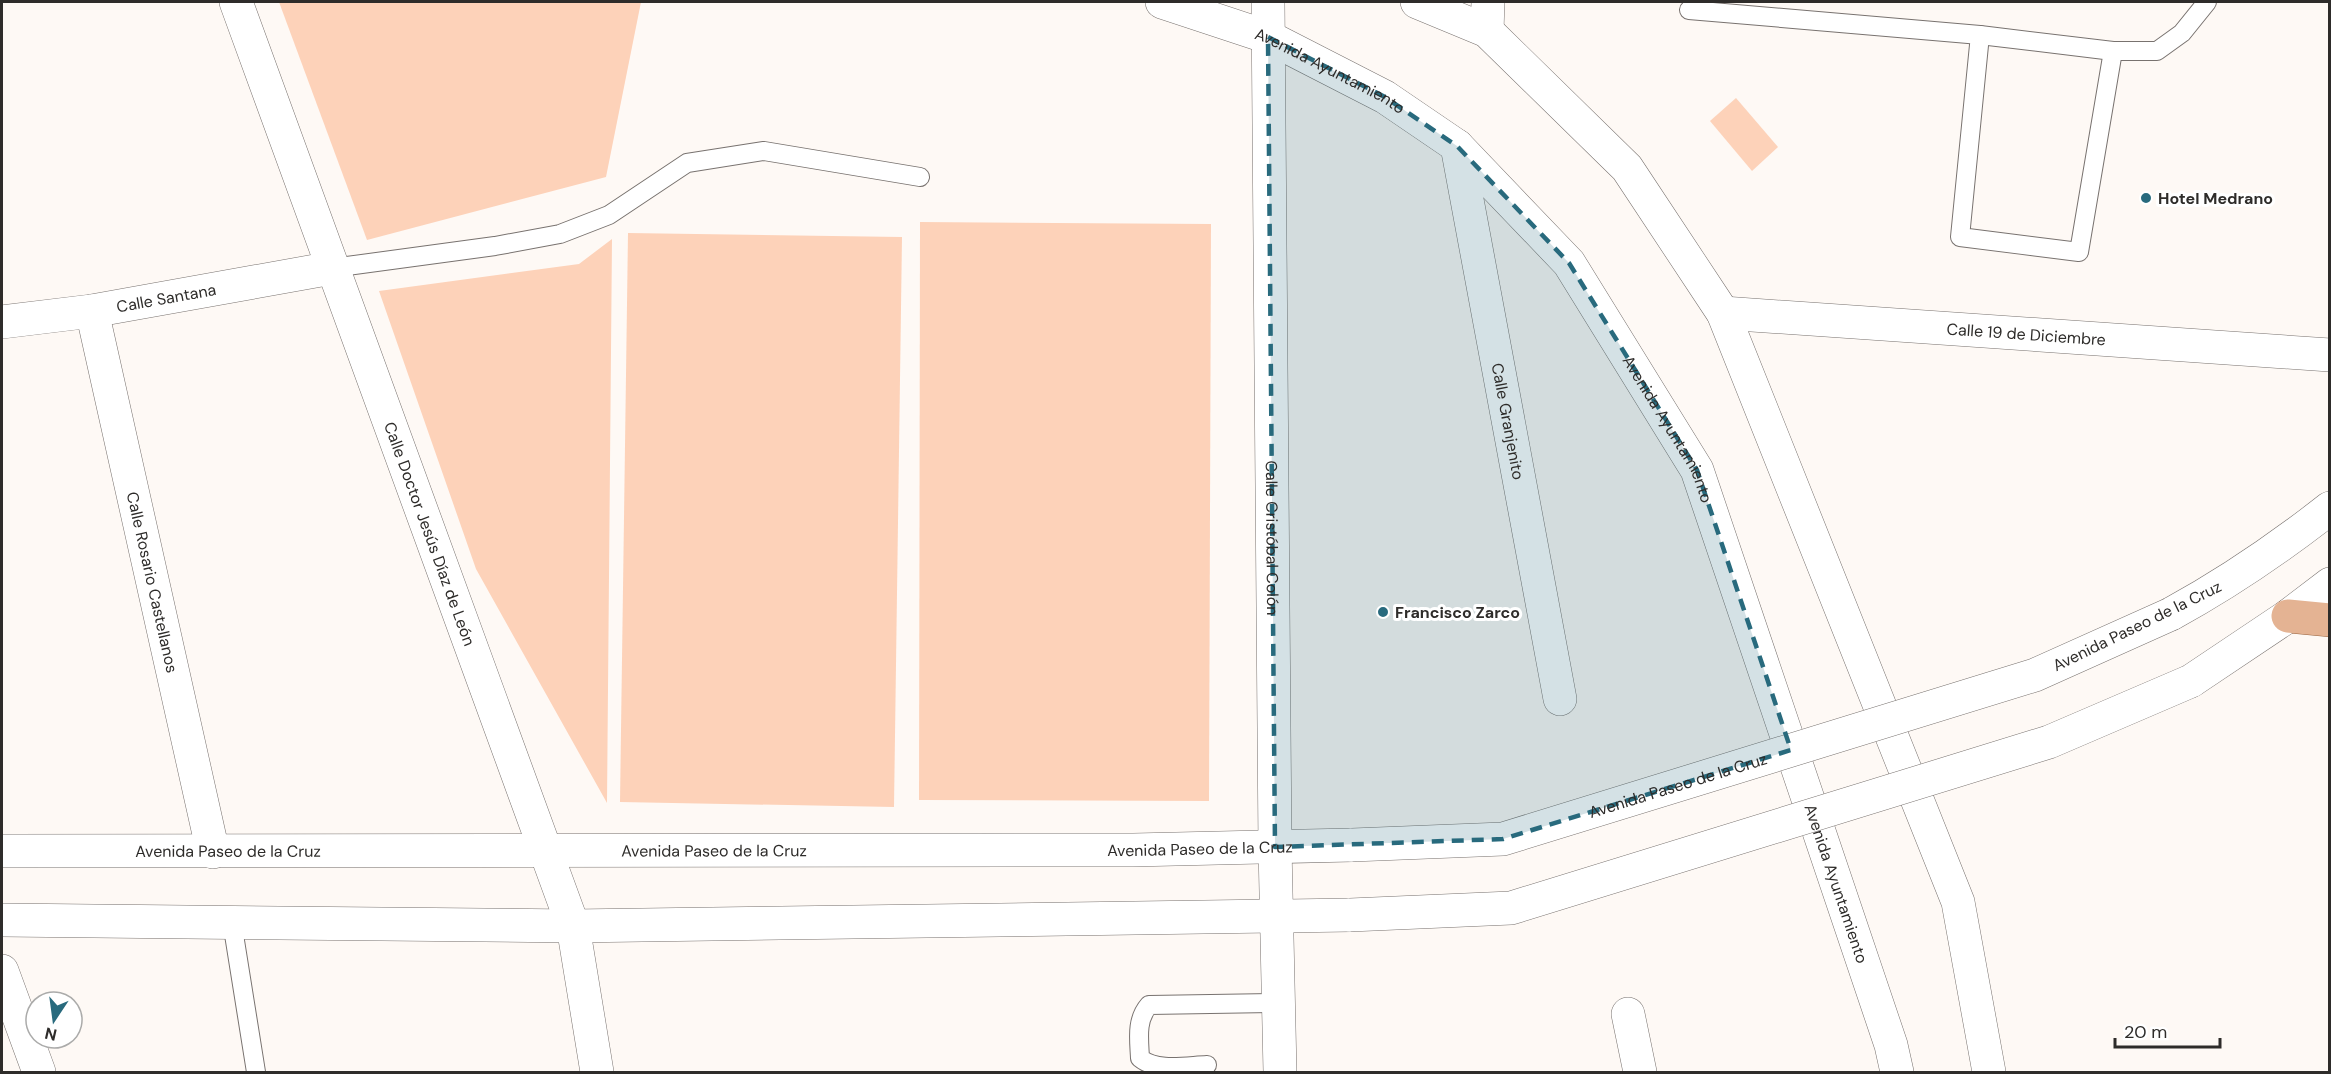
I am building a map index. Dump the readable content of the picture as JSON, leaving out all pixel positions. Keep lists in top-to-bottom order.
{
  "streets": {
    "main road": [
      "Avenida Ayuntamiento",
      "Calle Santana",
      "Calle 19 de Diciembre",
      "Calle Granjenito",
      "Calle Doctor Jesús Díaz de León",
      "Calle Cristóbal Colón",
      "Calle Rosario Castellanos",
      "Avenida Paseo de la Cruz"
    ]
  },
  "crossings": [
    ["Avenida Ayuntamiento", "Calle Granjenito"],
    ["Avenida Ayuntamiento", "Calle Cristóbal Colón"],
    ["Calle Santana", "Calle Doctor Jesús Díaz de León"],
    ["Calle Santana", "Calle Rosario Castellanos"],
    ["Calle Doctor Jesús Díaz de León", "Avenida Paseo de la Cruz"],
    ["Calle Cristóbal Colón", "Avenida Paseo de la Cruz"],
    ["Calle Rosario Castellanos", "Avenida Paseo de la Cruz"]
  ],
  "places": ["Hotel Medrano", "Francisco Zarco"],
  "scale_bar": "20 m",
  "north": "bottom"
}
